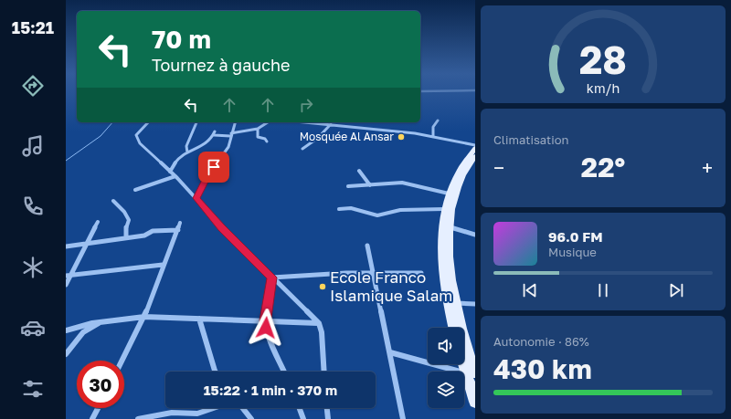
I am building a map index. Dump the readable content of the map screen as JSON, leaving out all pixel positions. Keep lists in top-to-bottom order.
{
  "places": ["Mosquée Al Ansar", "Ecole Franco Islamique Salam"],
  "page": {
    "tabs": "15:21",
    "turn": ["70 m", "Tournez à gauche"],
    "tile": [
      "Climatisation",
      ["Autonomie · 86%", "430 km"]
    ],
    "heat": ["−", "22°", "+"],
    "song": ["96.0 FM", "Musique"],
    "limit": "30",
    "trip": "15:22 · 1 min · 370 m",
    "gauge": ["28", "km/h"]
  }
}
